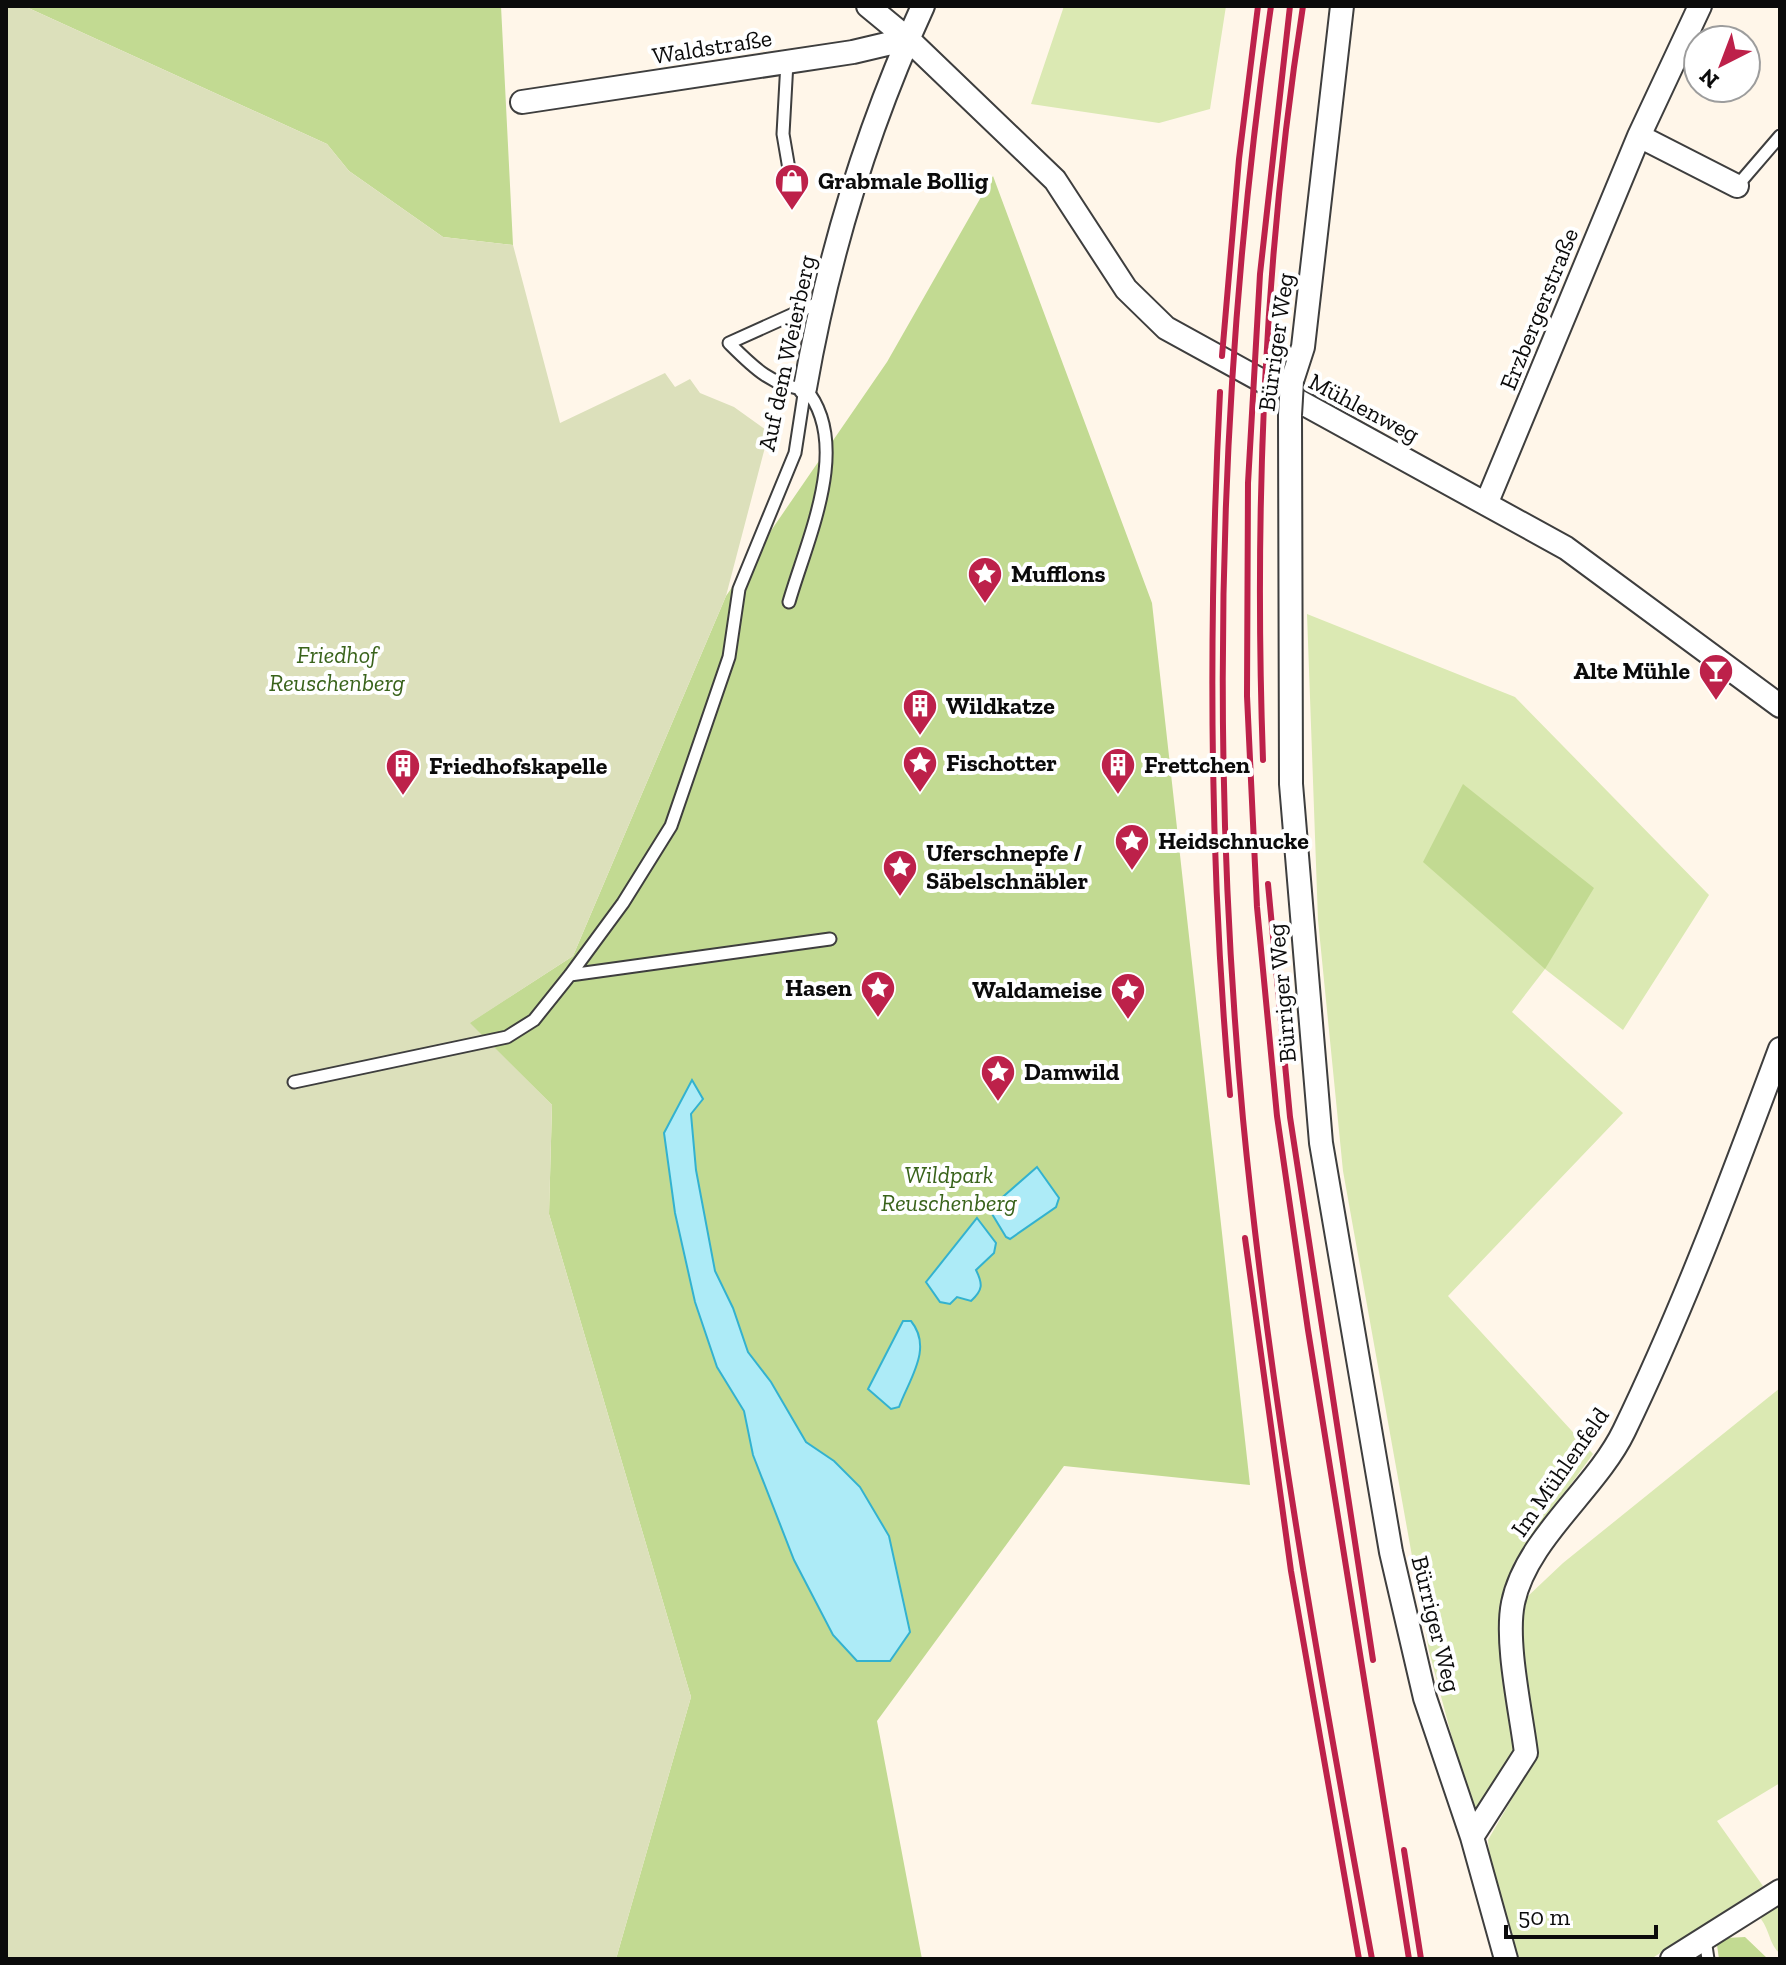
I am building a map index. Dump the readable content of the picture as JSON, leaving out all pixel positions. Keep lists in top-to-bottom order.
{
  "streets": {
    "street": [
      "Waldstraße",
      "Erzbergerstraße",
      "Bürriger Weg",
      "Auf dem Weierberg",
      "Mühlenweg",
      "Im Mühlenfeld"
    ]
  },
  "crossings": [
    ["Waldstraße", "Auf dem Weierberg"],
    ["Waldstraße", "Mühlenweg"],
    ["Erzbergerstraße", "Mühlenweg"],
    ["Bürriger Weg", "Im Mühlenfeld"],
    ["Auf dem Weierberg", "Mühlenweg"]
  ],
  "parks": ["Friedhof Reuschenberg", "Wildpark Reuschenberg"],
  "places": {
    "shop": ["Grabmale Bollig"],
    "place": [
      "Mufflons",
      "Fischotter",
      "Heidschnucke",
      "Uferschnepfe / Säbelschnäbler",
      "Hasen",
      "Waldameise",
      "Damwild"
    ],
    "bar": ["Alte Mühle"],
    "building": ["Wildkatze", "Frettchen", "Friedhofskapelle"]
  },
  "scale_bar": "50 m",
  "north": "bottom left"
}
